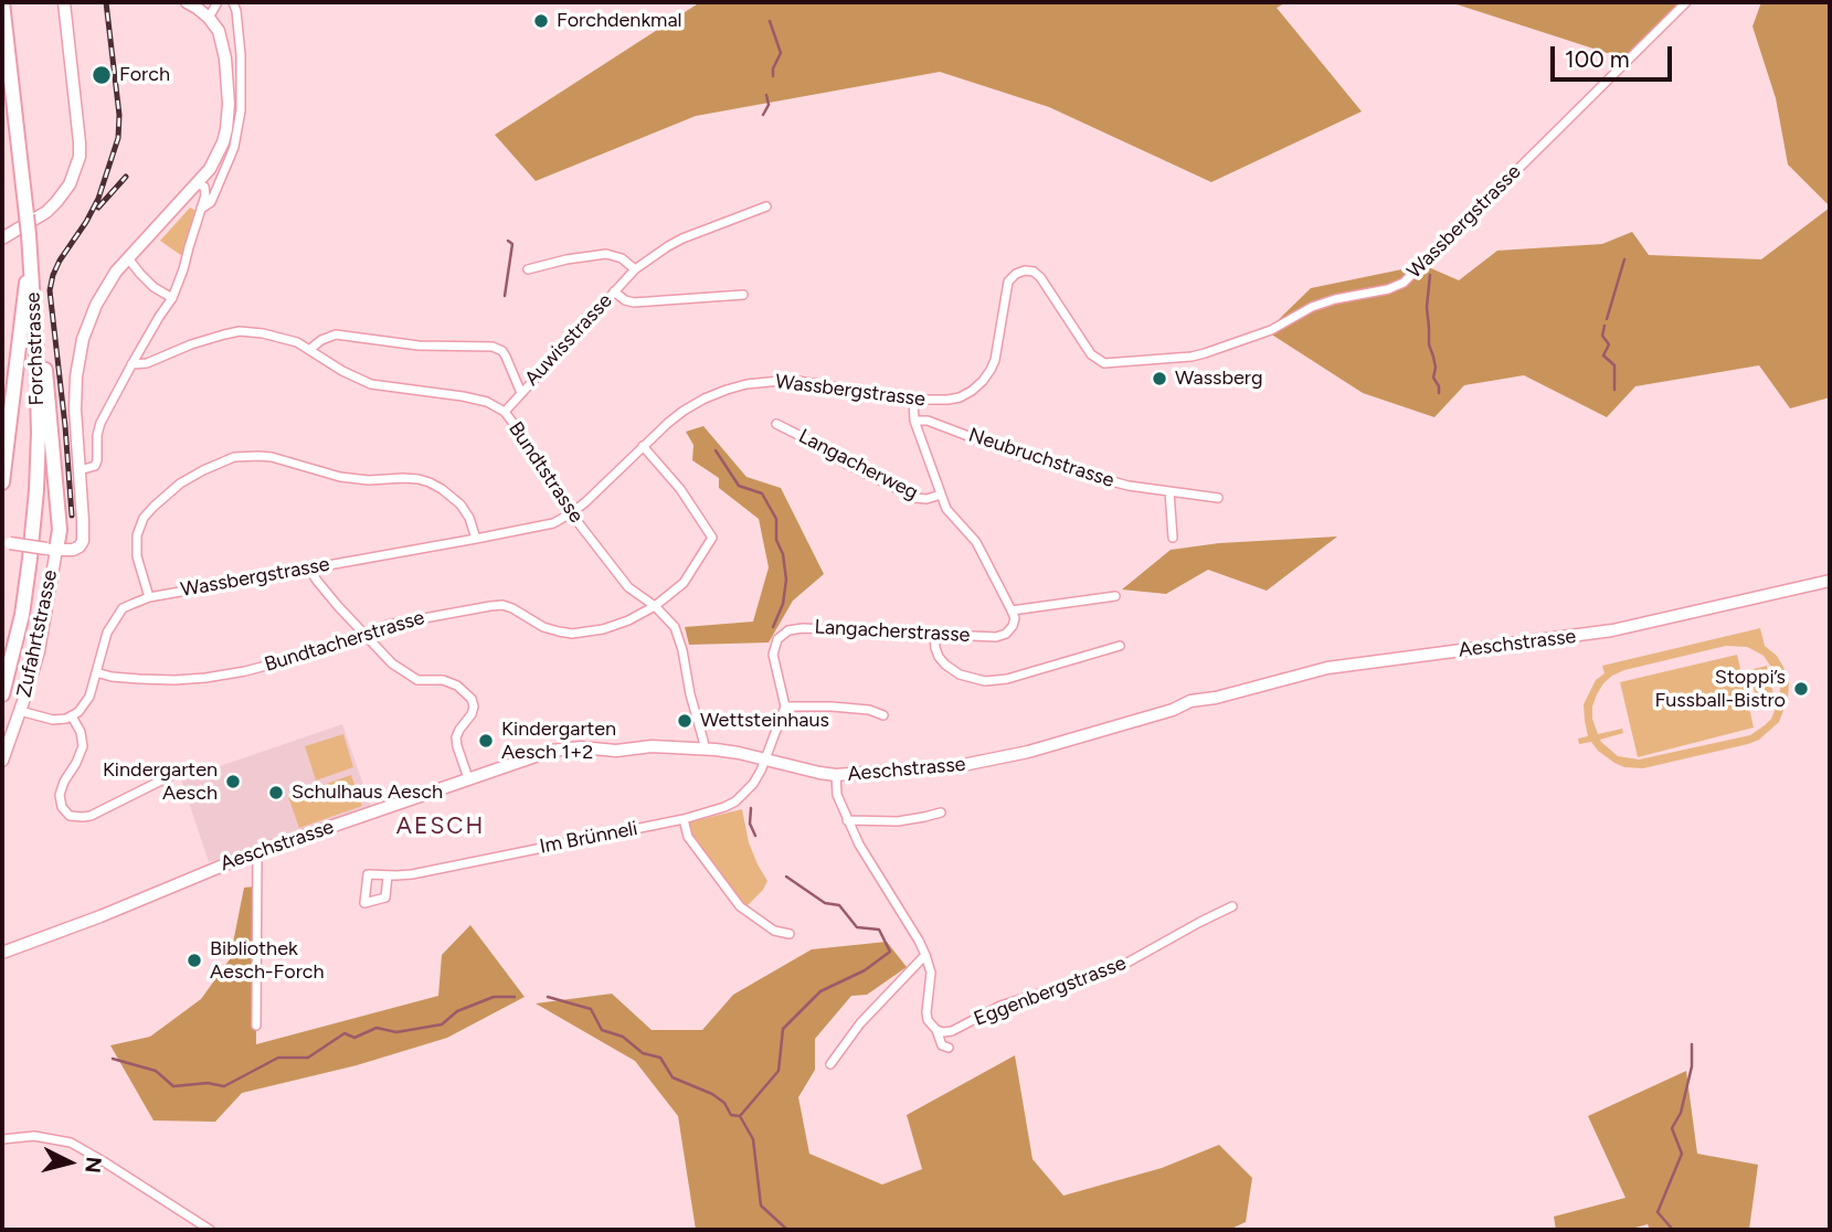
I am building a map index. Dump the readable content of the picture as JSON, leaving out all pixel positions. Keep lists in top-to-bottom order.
{
  "streets": {
    "highway": ["Forchstrasse"],
    "main road": ["Zufahrtstrasse", "Aeschstrasse"],
    "street": [
      "Wassbergstrasse",
      "Auwisstrasse",
      "Neubruchstrasse",
      "Langacherweg",
      "Bundtstrasse",
      "Langacherstrasse",
      "Bundtacherstrasse",
      "Im Brünneli",
      "Eggenbergstrasse"
    ]
  },
  "crossings": [
    ["Wassbergstrasse", "Bundtstrasse"],
    ["Wassbergstrasse", "Bundtacherstrasse"],
    ["Auwisstrasse", "Bundtstrasse"],
    ["Bundtstrasse", "Bundtacherstrasse"],
    ["Bundtstrasse", "Aeschstrasse"],
    ["Aeschstrasse", "Im Brünneli"]
  ],
  "districts": ["AESCH"],
  "places": [
    "Forchdenkmal",
    "Forch",
    "Wassberg",
    "Stoppi’s Fussball-Bistro",
    "Wettsteinhaus",
    "Kindergarten Aesch 1+2",
    "Kindergarten Aesch",
    "Schulhaus Aesch",
    "Bibliothek Aesch-Forch"
  ],
  "scale_bar": "100 m",
  "north": "right"
}
